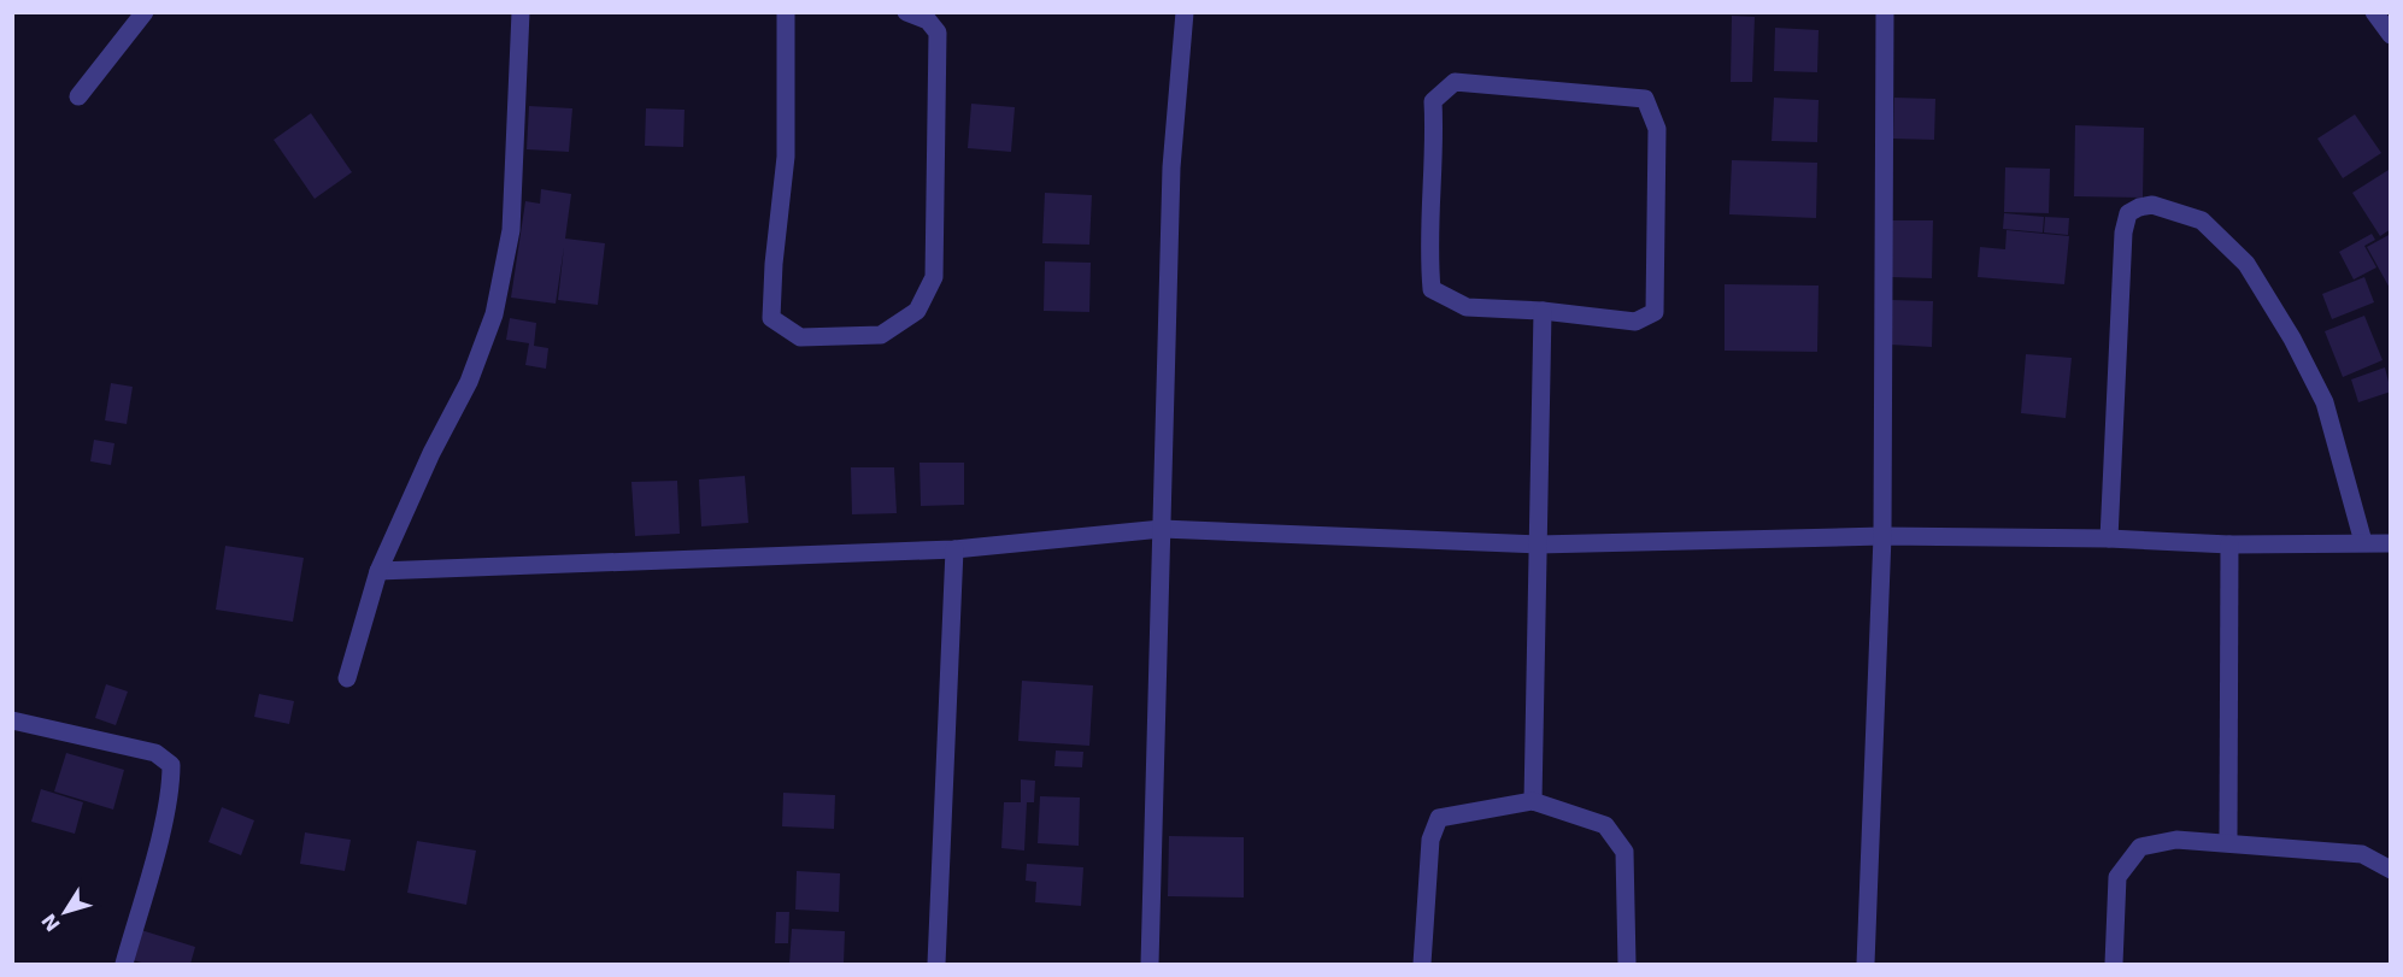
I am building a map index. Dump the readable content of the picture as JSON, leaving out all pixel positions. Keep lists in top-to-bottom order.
{
  "north": "bottom left"
}
